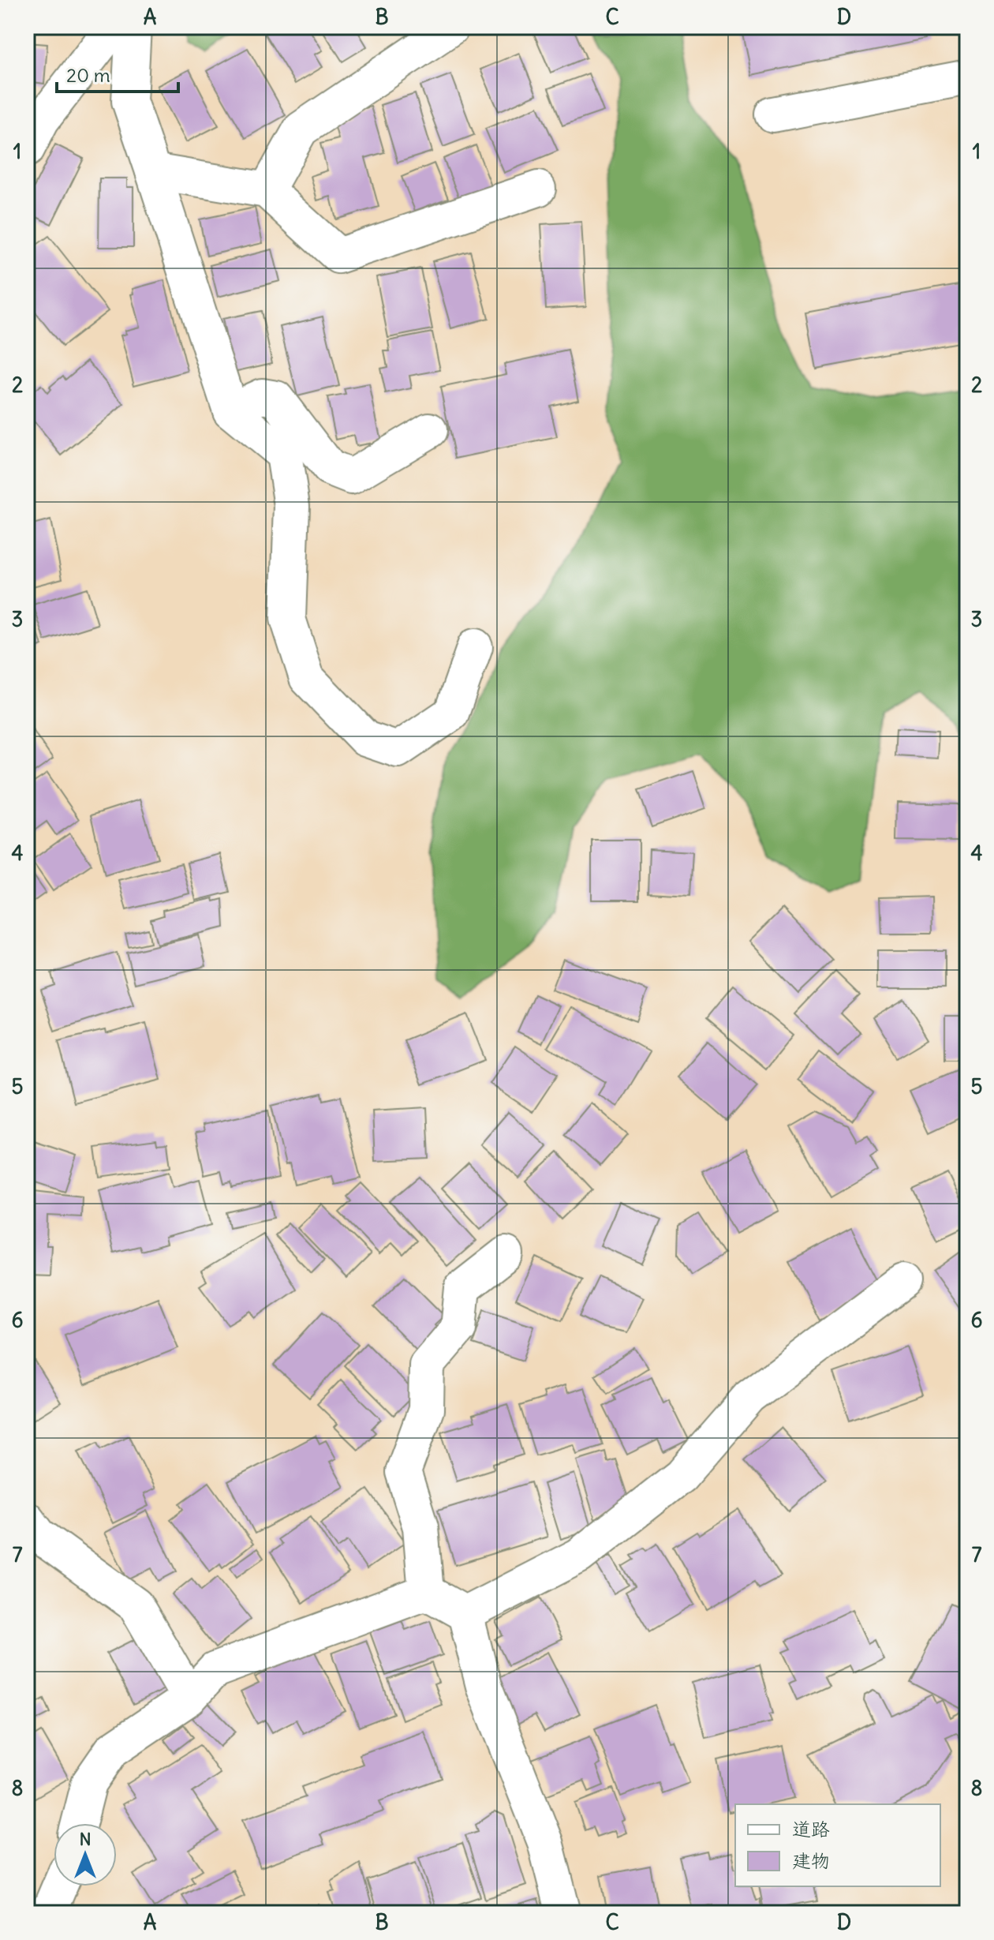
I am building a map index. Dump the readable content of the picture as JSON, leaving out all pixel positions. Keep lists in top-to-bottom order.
{
  "legend": ["道路", "建物"],
  "scale_bar": "20 m",
  "north": "top",
  "grid": {
    "columns": [
      "A",
      "B",
      "C",
      "D"
    ],
    "rows": [
      "1",
      "2",
      "3",
      "4",
      "5",
      "6",
      "7",
      "8"
    ]
  }
}
